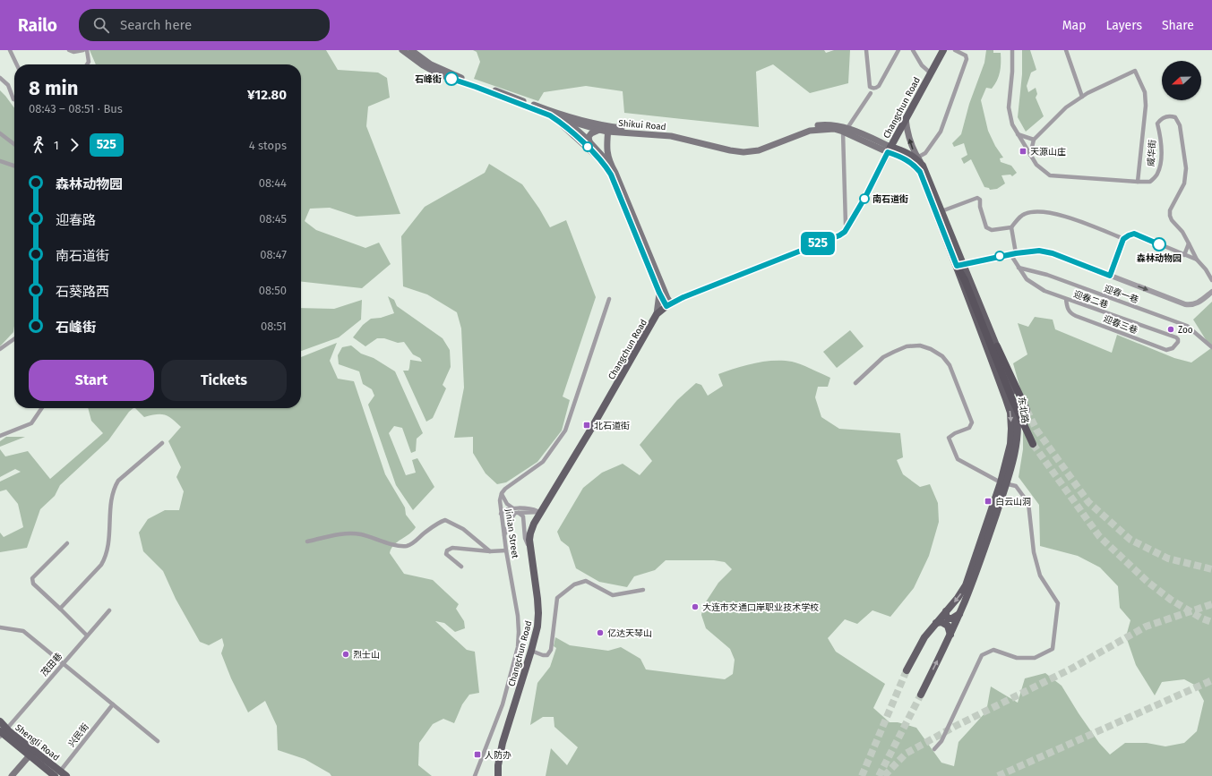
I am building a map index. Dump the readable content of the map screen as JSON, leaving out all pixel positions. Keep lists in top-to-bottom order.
{
  "streets": {
    "main road": [
      "Changchun Road",
      "Shikui Road",
      "东北路",
      "Shengli Road"
    ],
    "street": [
      "威华街",
      "迎春一巷",
      "迎春二巷",
      "迎春三巷",
      "Jinian Street",
      "茂田巷",
      "兴民街"
    ]
  },
  "crossings": [
    ["Changchun Road", "Shikui Road"],
    ["Changchun Road", "东北路"],
    ["Shikui Road", "东北路"],
    ["迎春一巷", "迎春二巷"],
    ["迎春二巷", "迎春三巷"],
    ["茂田巷", "Shengli Road"],
    ["兴民街", "Shengli Road"]
  ],
  "places": {
    "other": [
      "石峰街",
      "南石道街",
      "森林动物园",
      "Zoo",
      "大连市交通口岸职业技术学校",
      "亿达天琴山",
      "烈士山"
    ],
    "transit": [
      "天源山庄",
      "北石道街",
      "白云山洞",
      "人防办"
    ]
  },
  "lines": ["bus line 525"],
  "north": "left",
  "page": {
    "header": "Railo",
    "search": "Search here",
    "nav": ["Map", "Layers", "Share"],
    "on_map": "525",
    "heading": ["8 min", "08:43 – 08:51 · Bus", "¥12.80"],
    "legs": ["1", "525", "4 stops"],
    "list": [
      {
        "name": "森林动物园",
        "value": "08:44"
      },
      {
        "name": "迎春路",
        "value": "08:45"
      },
      {
        "name": "南石道街",
        "value": "08:47"
      },
      {
        "name": "石葵路西",
        "value": "08:50"
      },
      {
        "name": "石峰街",
        "value": "08:51"
      }
    ],
    "buttons": ["Start", "Tickets"]
  }
}
